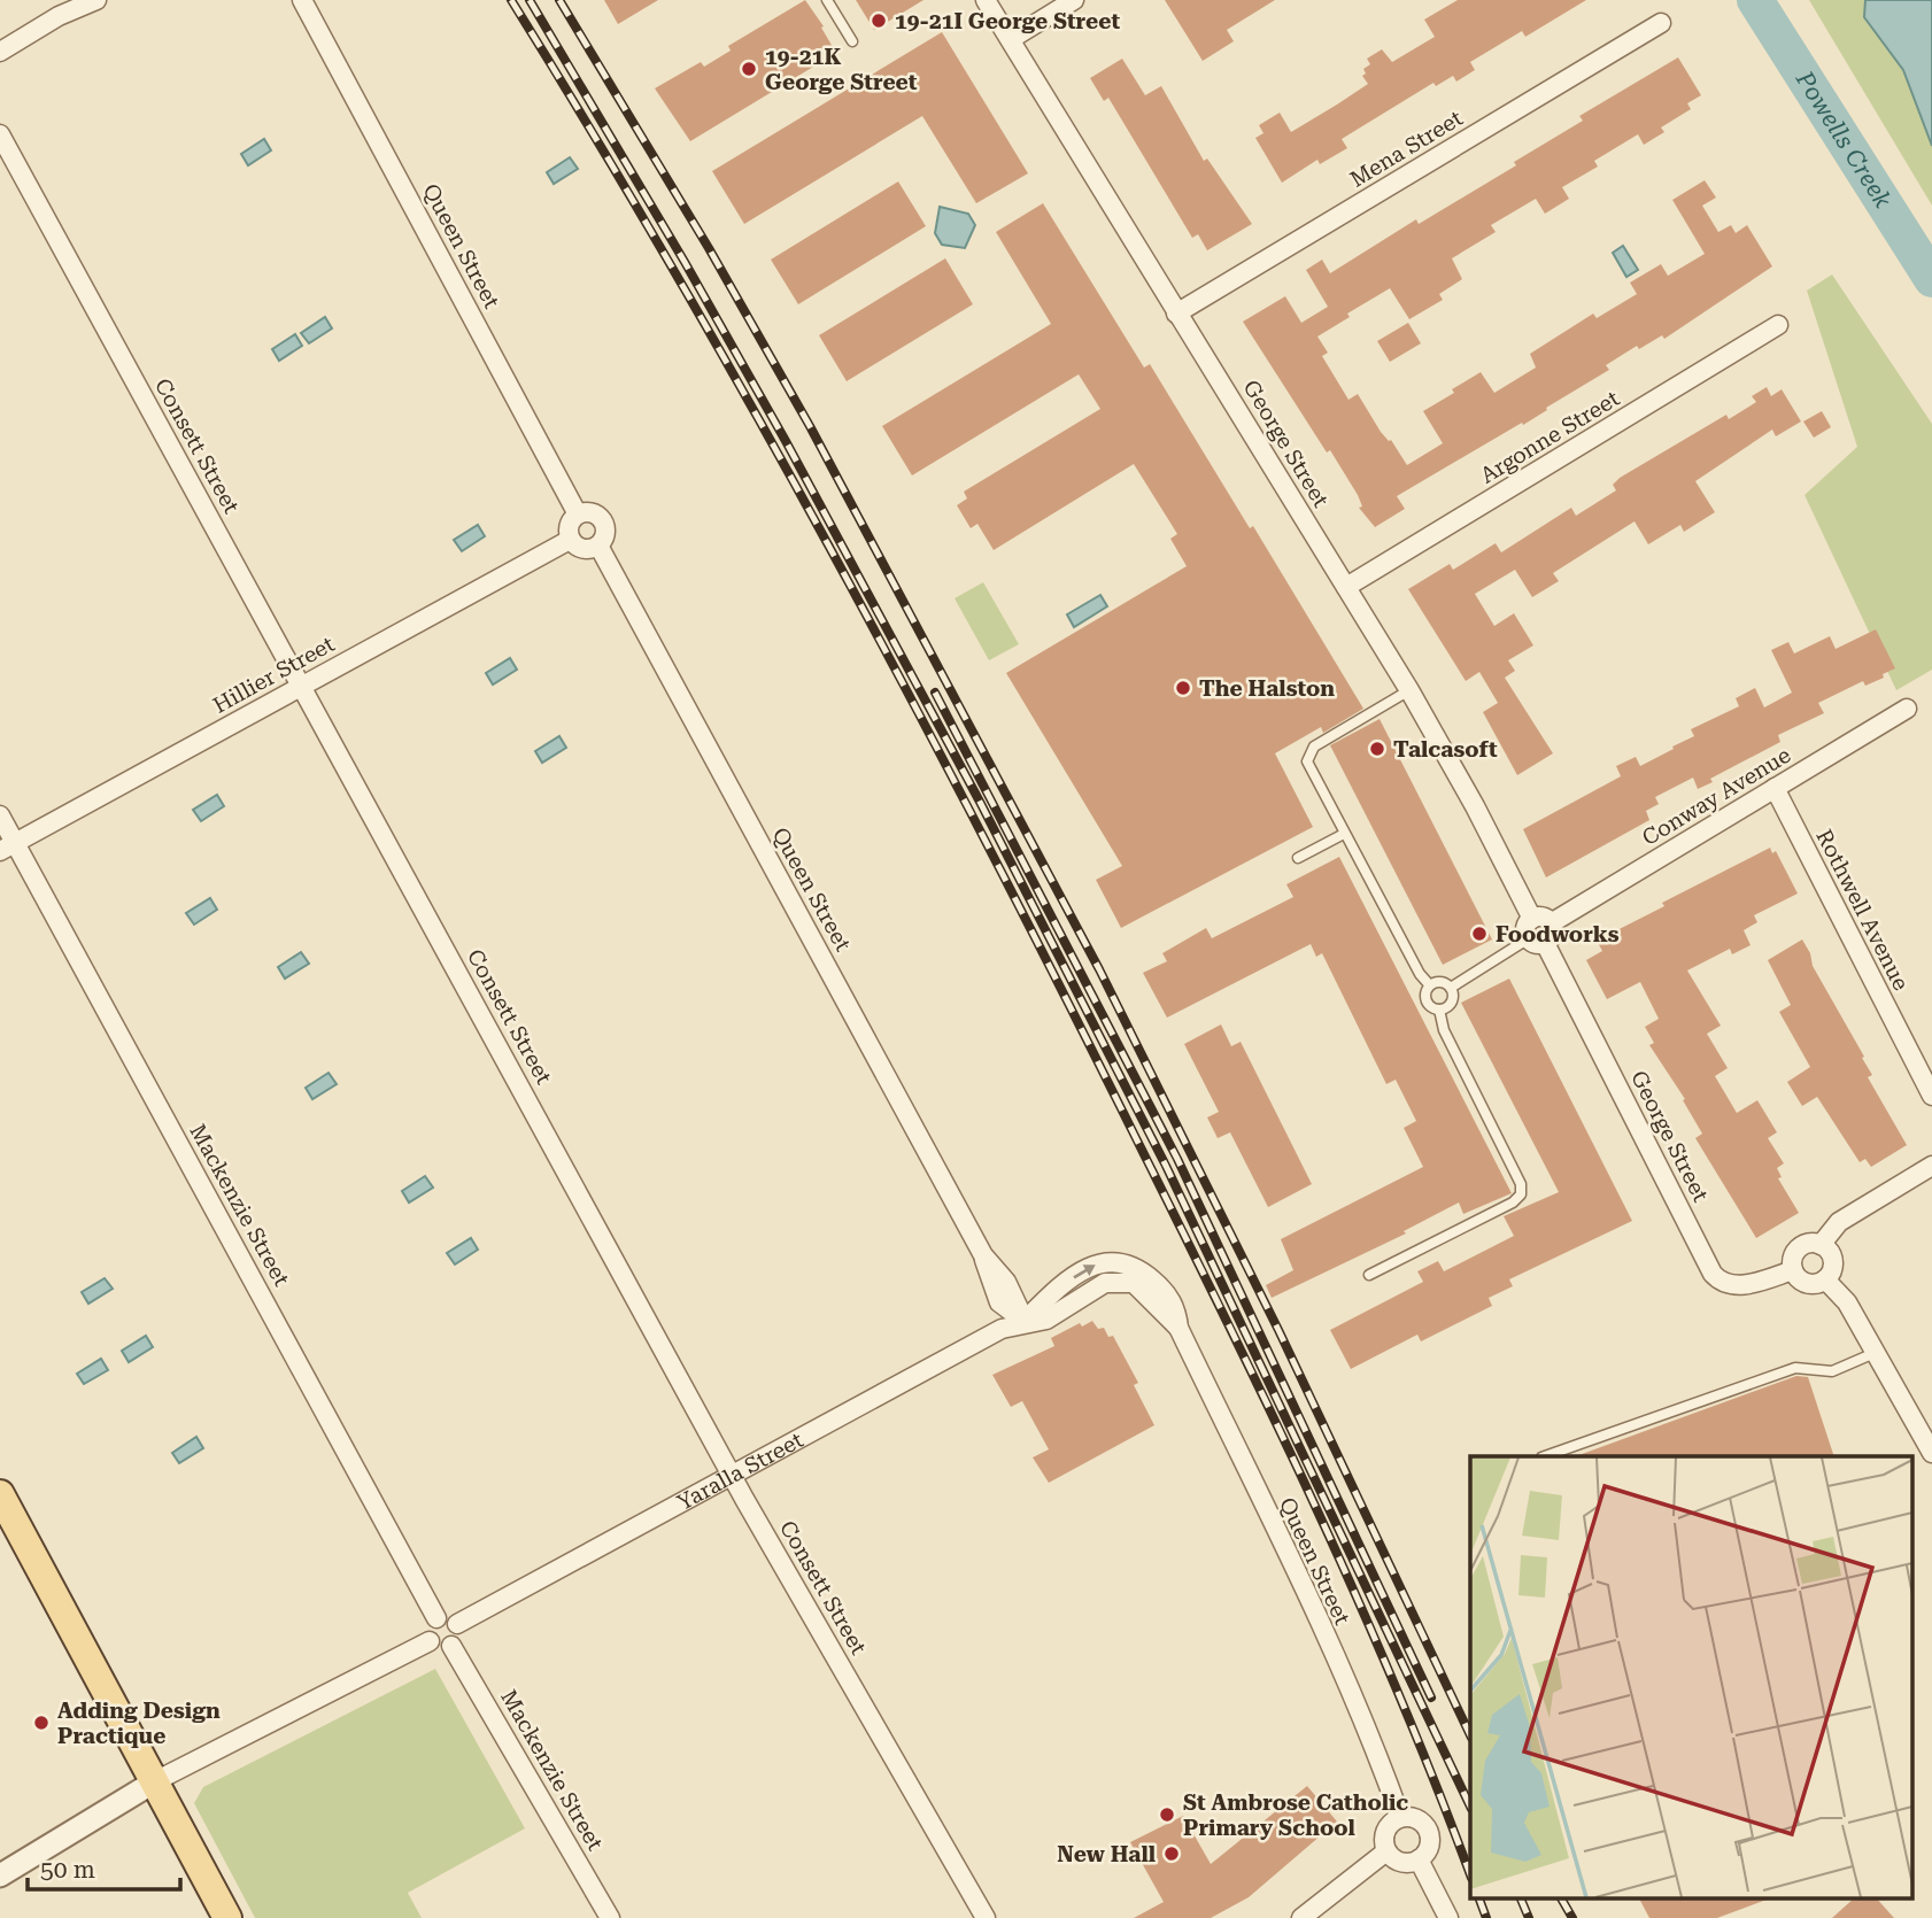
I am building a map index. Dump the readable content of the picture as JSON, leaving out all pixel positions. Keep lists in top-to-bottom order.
{
  "streets": {
    "street": [
      "Mena Street",
      "Queen Street",
      "Argonne Street",
      "George Street",
      "Consett Street",
      "Hillier Street",
      "Conway Avenue",
      "Rothwell Avenue",
      "Mackenzie Street",
      "Yaralla Street"
    ]
  },
  "crossings": [
    ["Mena Street", "George Street"],
    ["Queen Street", "Hillier Street"],
    ["Queen Street", "Yaralla Street"],
    ["Argonne Street", "George Street"],
    ["George Street", "Conway Avenue"],
    ["Consett Street", "Hillier Street"],
    ["Consett Street", "Yaralla Street"],
    ["Hillier Street", "Mackenzie Street"],
    ["Conway Avenue", "Rothwell Avenue"],
    ["Mackenzie Street", "Yaralla Street"]
  ],
  "water": ["Powells Creek"],
  "places": [
    "19-21I George Street",
    "19-21K George Street",
    "The Halston",
    "Talcasoft",
    "Foodworks",
    "Adding Design Practique",
    "St Ambrose Catholic Primary School",
    "New Hall"
  ],
  "scale_bar": "50 m"
}
